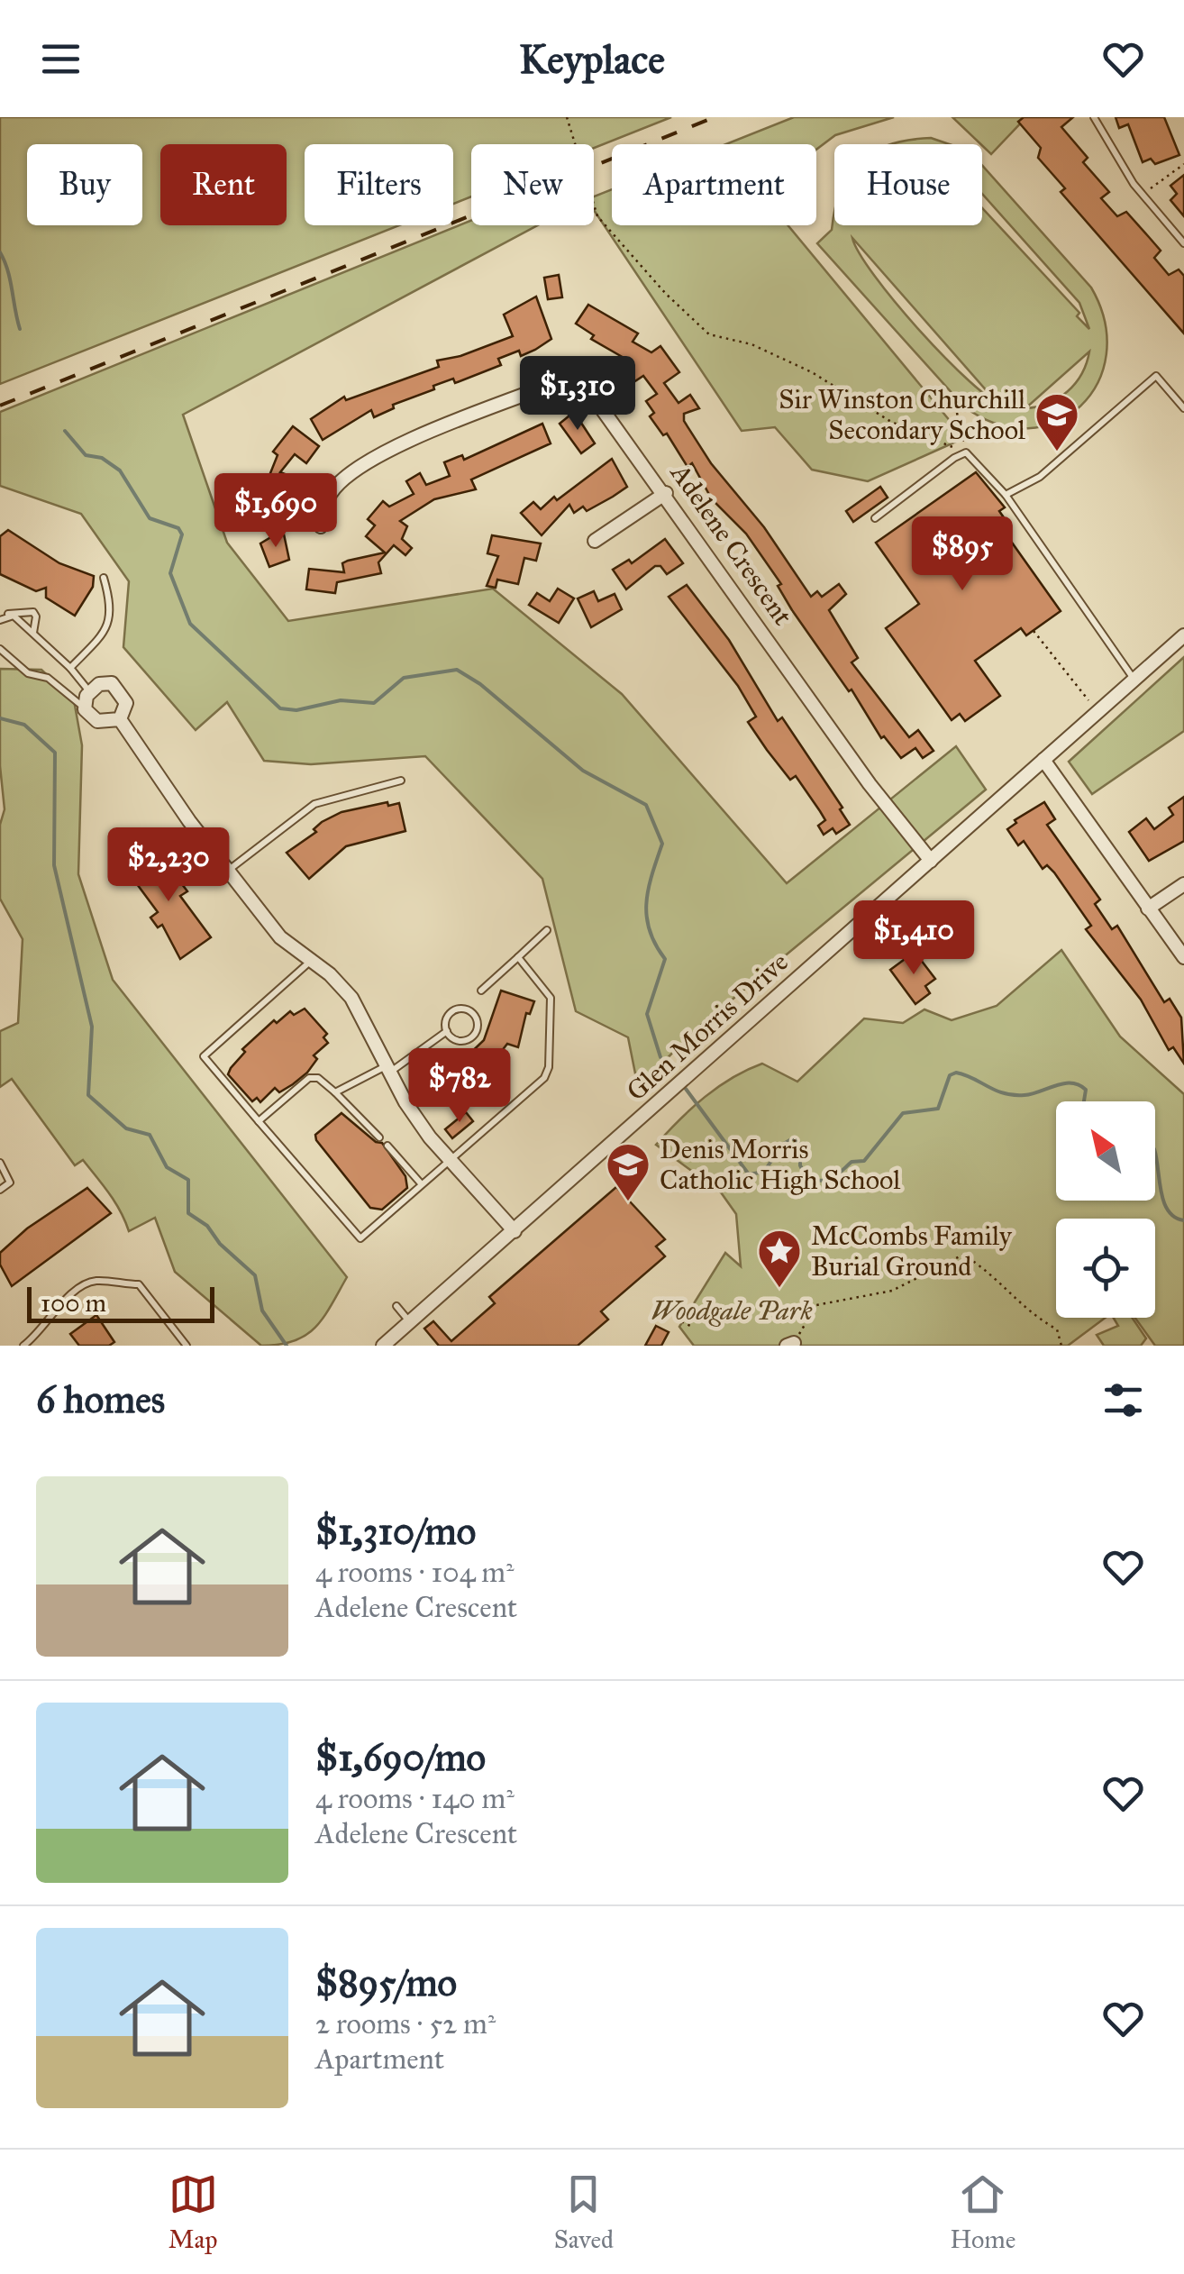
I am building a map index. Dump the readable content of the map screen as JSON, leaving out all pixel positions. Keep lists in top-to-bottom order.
{
  "streets": {
    "street": ["Adelene Crescent", "Glen Morris Drive"]
  },
  "crossings": [
    ["Adelene Crescent", "Glen Morris Drive"]
  ],
  "parks": ["Woodgale Park"],
  "places": {
    "school or university": ["Sir Winston Churchill Secondary School", "Denis Morris Catholic High School"],
    "place": ["McCombs Family Burial Ground"]
  },
  "scale_bar": "100 m",
  "north": "top left",
  "page": {
    "header": "Keyplace",
    "chip": [
      "Buy",
      "Rent",
      "Filters",
      "New",
      "Apartment",
      "House"
    ],
    "price": [
      "$1,310",
      "$1,690",
      "$895",
      "$2,230",
      "$1,410",
      "$782"
    ],
    "scale": "100 m",
    "heading": "6 homes",
    "list": [
      {
        "name": "$1,310/mo",
        "note": "4 rooms · 104 m² · Adelene Crescent"
      },
      {
        "name": "$1,690/mo",
        "note": "4 rooms · 140 m² · Adelene Crescent"
      },
      {
        "name": "$895/mo",
        "note": "2 rooms · 52 m² · Apartment"
      }
    ],
    "tabs": ["Map", "Saved", "Home"]
  }
}
